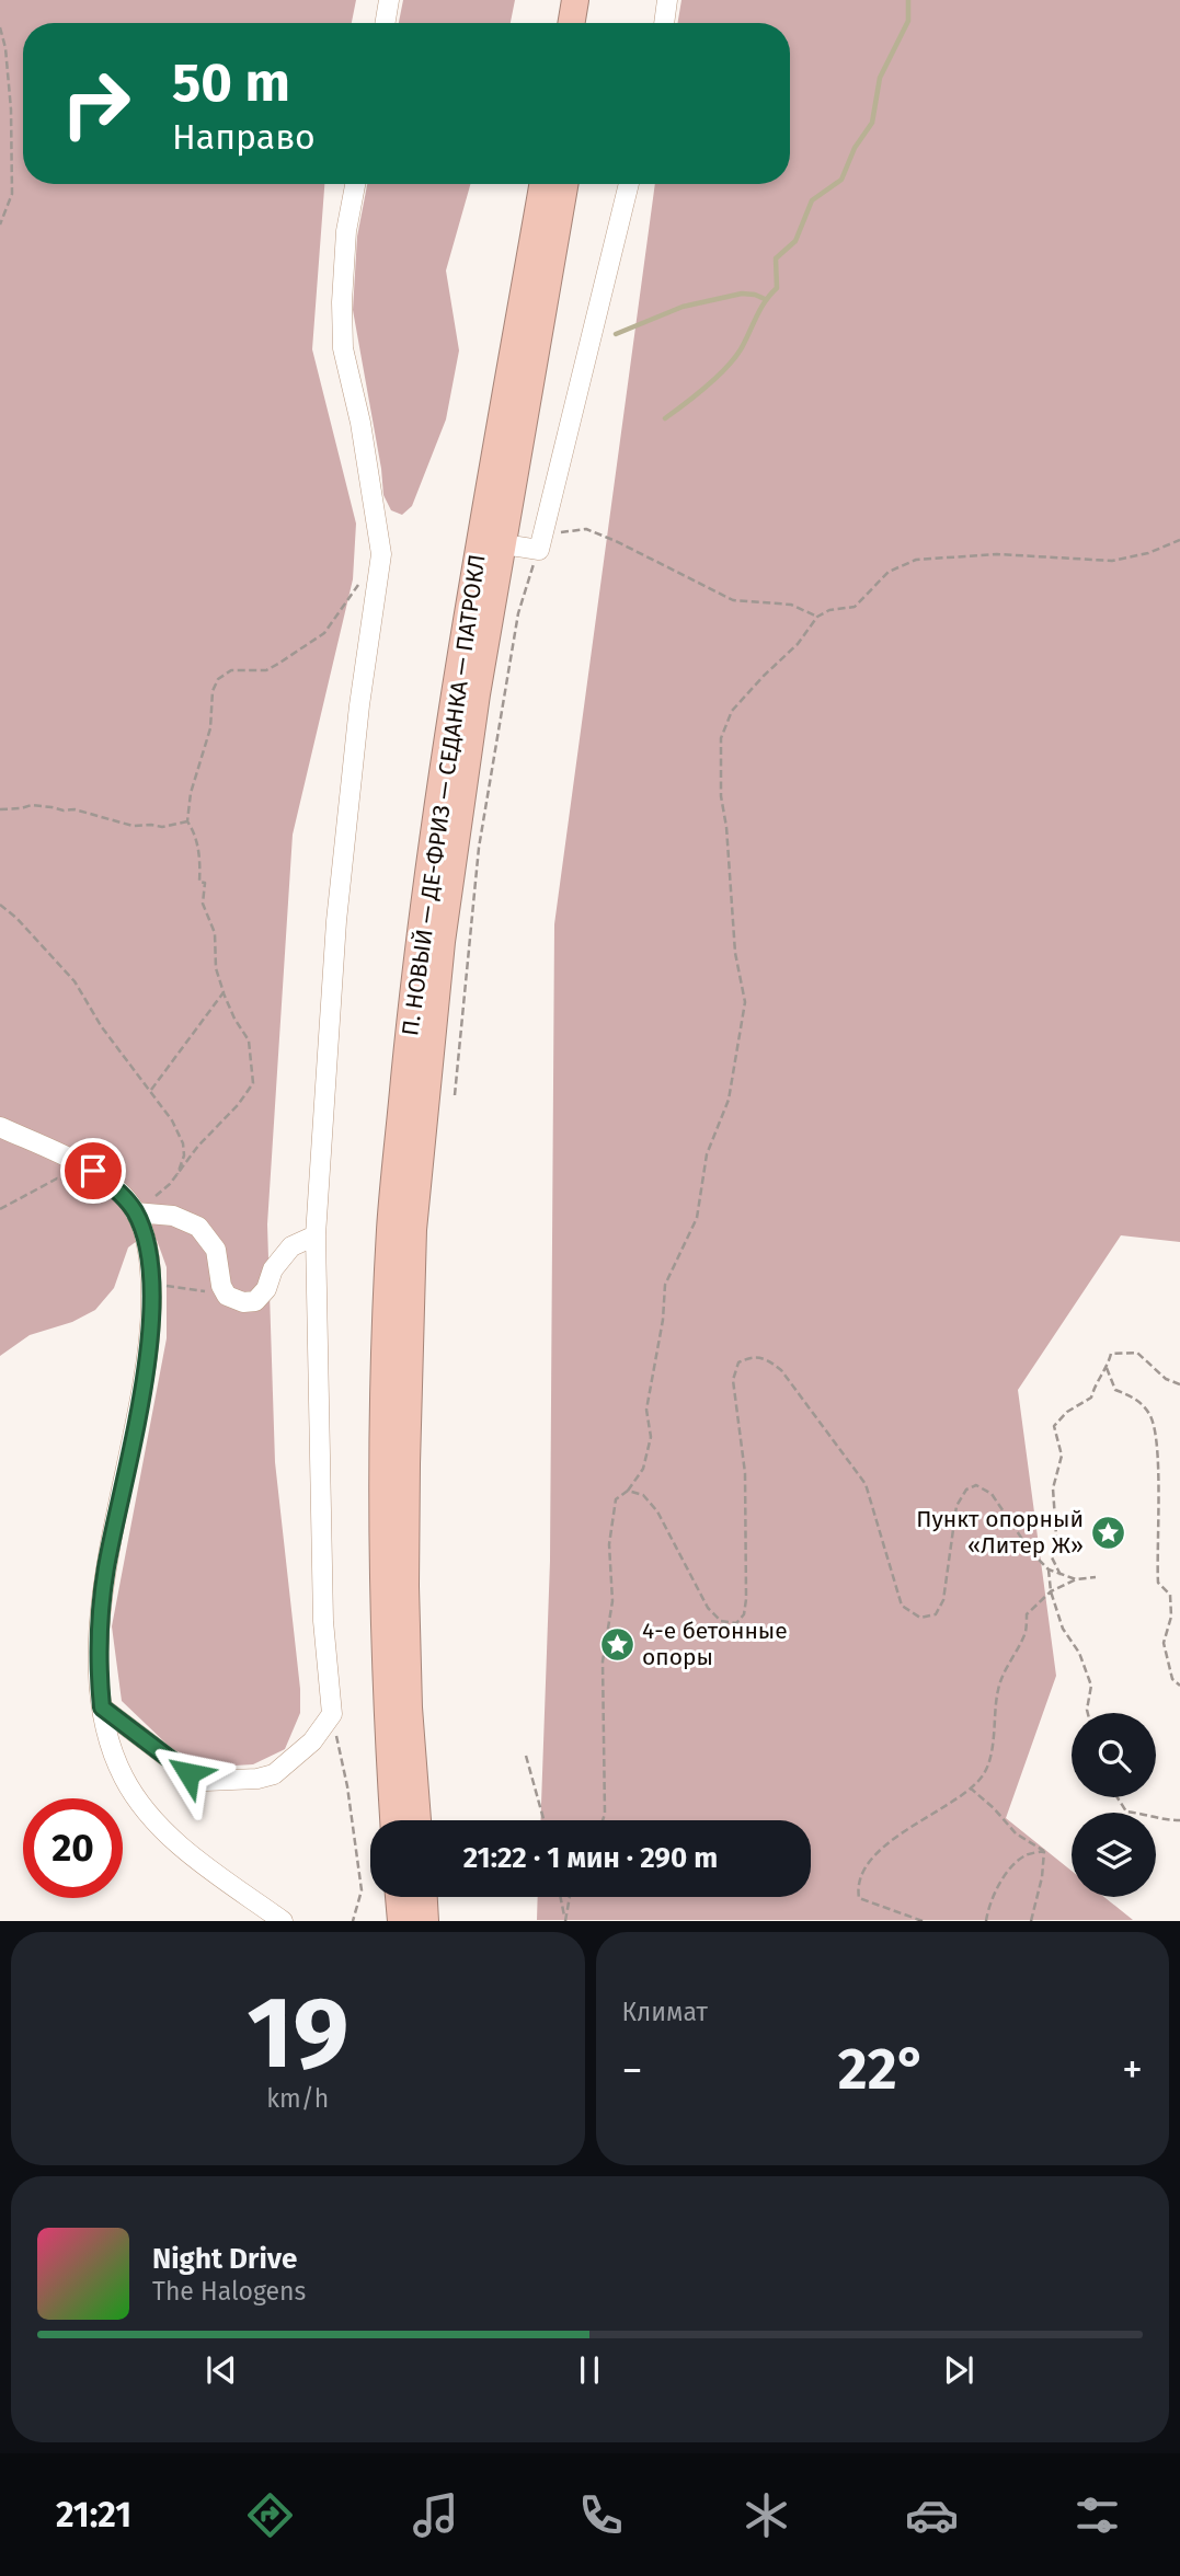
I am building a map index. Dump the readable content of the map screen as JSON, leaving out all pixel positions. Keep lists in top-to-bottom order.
{
  "streets": {
    "highway": ["П. НОВЫЙ — ДЕ-ФРИЗ — СЕДАНКА — ПАТРОКЛ"]
  },
  "places": {
    "place": ["Пункт опорный «Литер Ж»", "4-е бетонные опоры"]
  },
  "page": {
    "turn": ["50 m", "Направо"],
    "limit": "20",
    "trip": "21:22 · 1 мин · 290 m",
    "tile": [
      ["19", "km/h"],
      "Климат"
    ],
    "heat": ["−", "22°", "+"],
    "song": ["Night Drive", "The Halogens"],
    "tabs": "21:21"
  }
}
